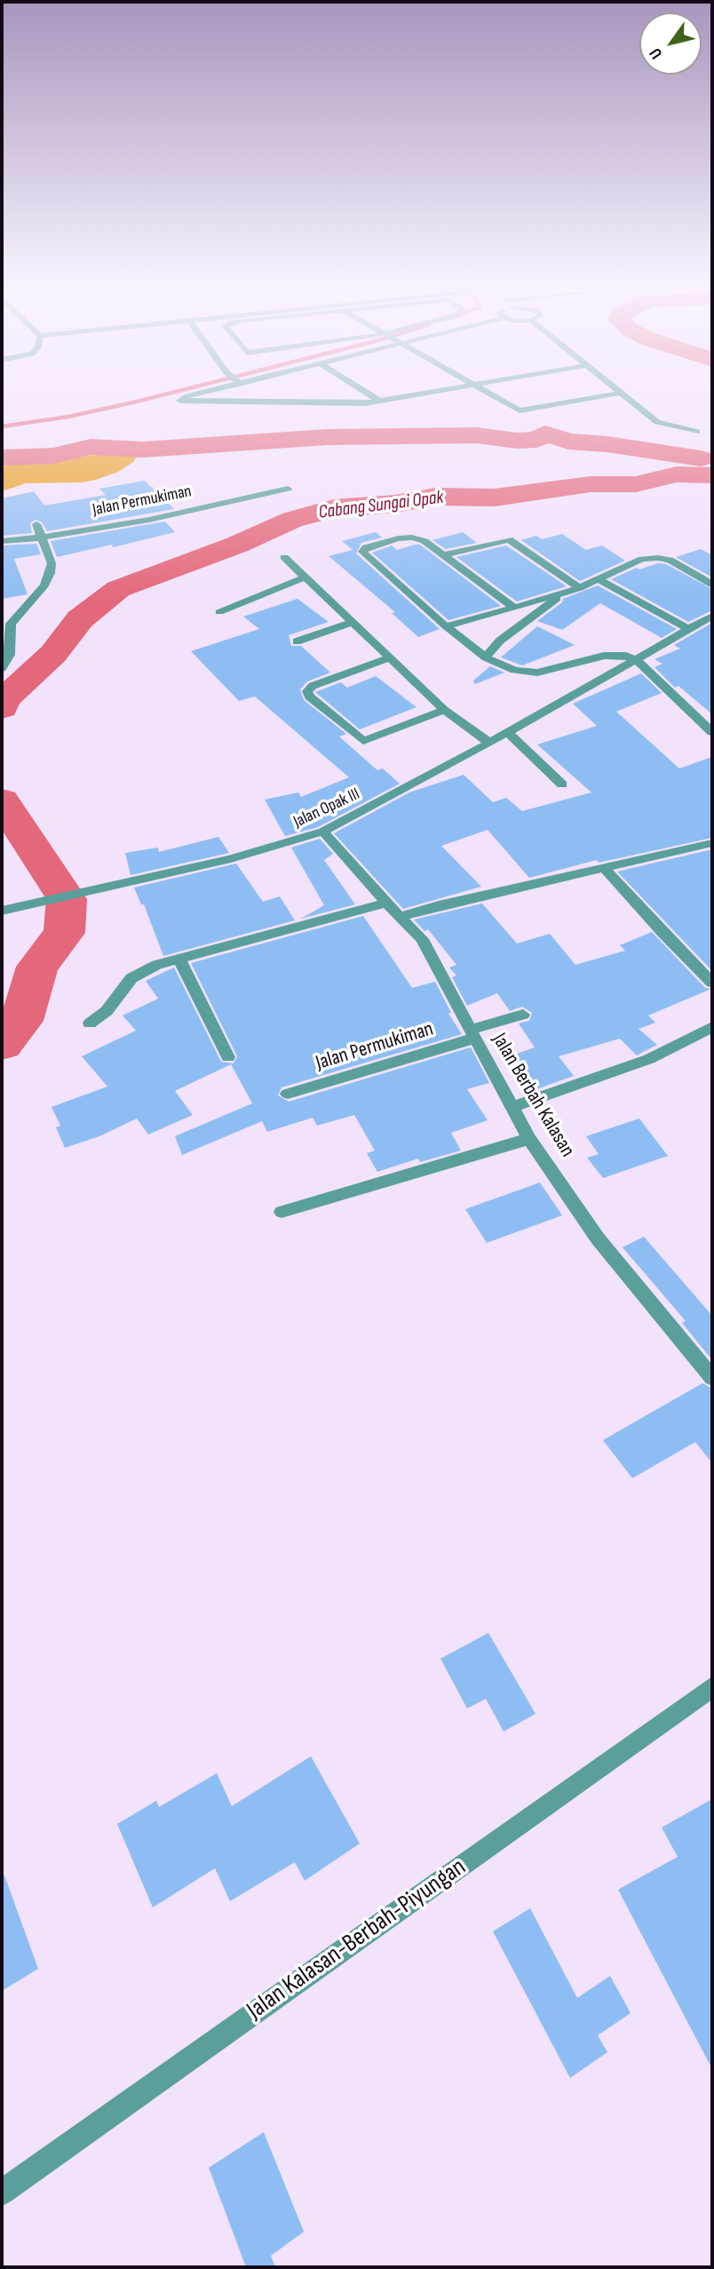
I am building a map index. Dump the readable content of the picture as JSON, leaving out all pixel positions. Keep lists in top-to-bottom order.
{
  "streets": {
    "street": [
      "Jalan Permukiman",
      "Jalan Opak III",
      "Jalan Berbah Kalasan",
      "Jalan Kalasan-Berbah-Piyungan"
    ]
  },
  "crossings": [
    ["Jalan Permukiman", "Jalan Berbah Kalasan"],
    ["Jalan Opak III", "Jalan Berbah Kalasan"]
  ],
  "water": ["Cabang Sungai Opak"],
  "north": "bottom left"
}
